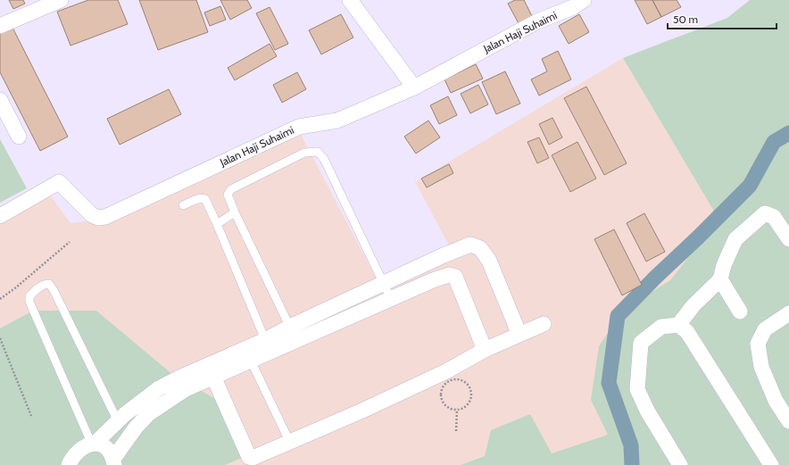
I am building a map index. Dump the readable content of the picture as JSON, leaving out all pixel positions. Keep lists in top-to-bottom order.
{
  "streets": {
    "street": ["Jalan Haji Suhaimi"]
  },
  "scale_bar": "50 m"
}
